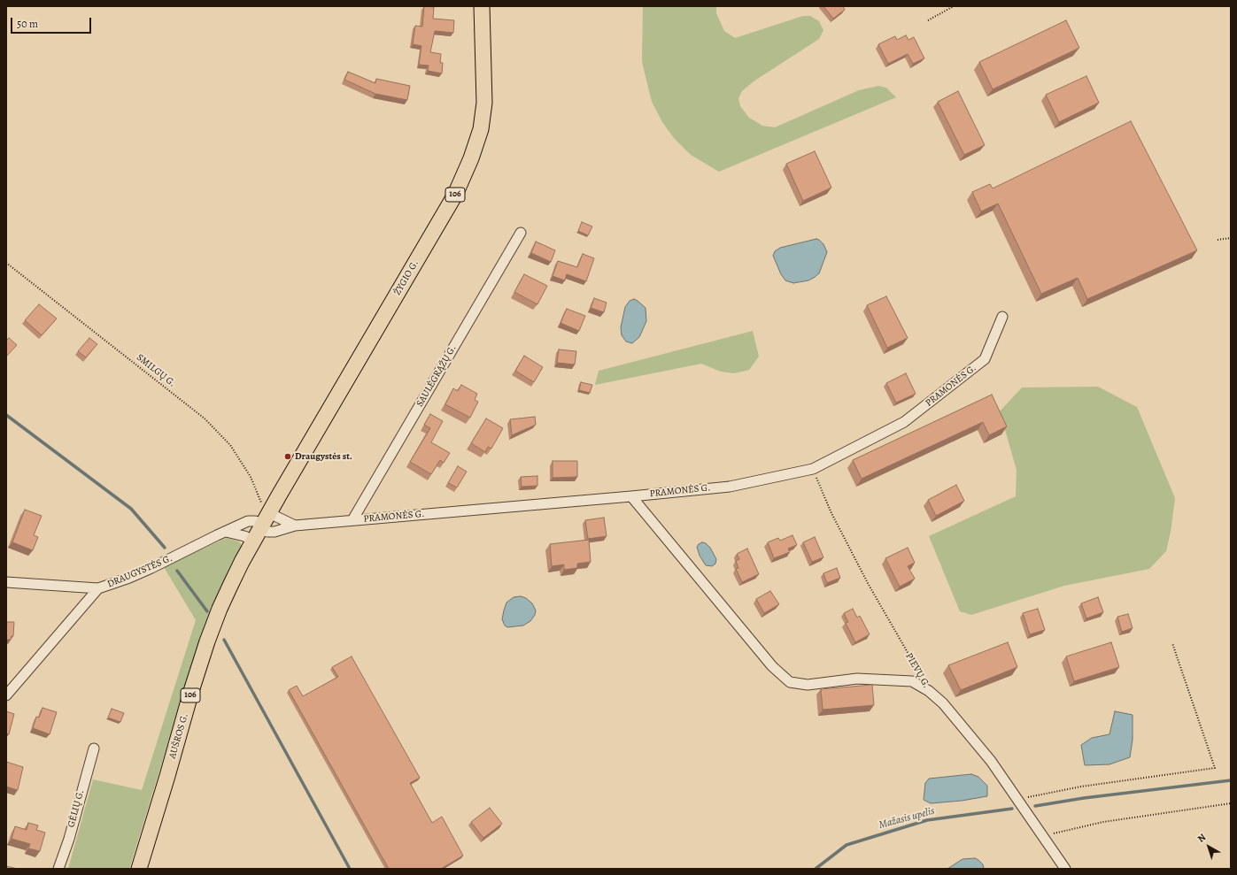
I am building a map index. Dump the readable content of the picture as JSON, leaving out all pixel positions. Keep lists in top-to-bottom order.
{
  "streets": {
    "main road": ["106", "ŽYGIO G.", "AUŠROS G."],
    "street": [
      "SAULĖGRĄŽŲ G.",
      "PRAMONĖS G.",
      "DRAUGYSTĖS G.",
      "PIEVŲ G.",
      "GĖLIŲ G."
    ],
    "path": ["SMILGŲ G."]
  },
  "crossings": [
    ["ŽYGIO G.", "SMILGŲ G."],
    ["ŽYGIO G.", "PRAMONĖS G."],
    ["ŽYGIO G.", "DRAUGYSTĖS G."],
    ["ŽYGIO G.", "AUŠROS G."],
    ["SMILGŲ G.", "PRAMONĖS G."],
    ["SMILGŲ G.", "DRAUGYSTĖS G."],
    ["SMILGŲ G.", "AUŠROS G."],
    ["SAULĖGRĄŽŲ G.", "PRAMONĖS G."],
    ["PRAMONĖS G.", "DRAUGYSTĖS G."],
    ["PRAMONĖS G.", "PIEVŲ G."],
    ["PRAMONĖS G.", "AUŠROS G."],
    ["DRAUGYSTĖS G.", "AUŠROS G."]
  ],
  "water": ["Mažasis upelis"],
  "places": ["Draugystės st."],
  "scale_bar": "50 m",
  "north": "top left"
}
